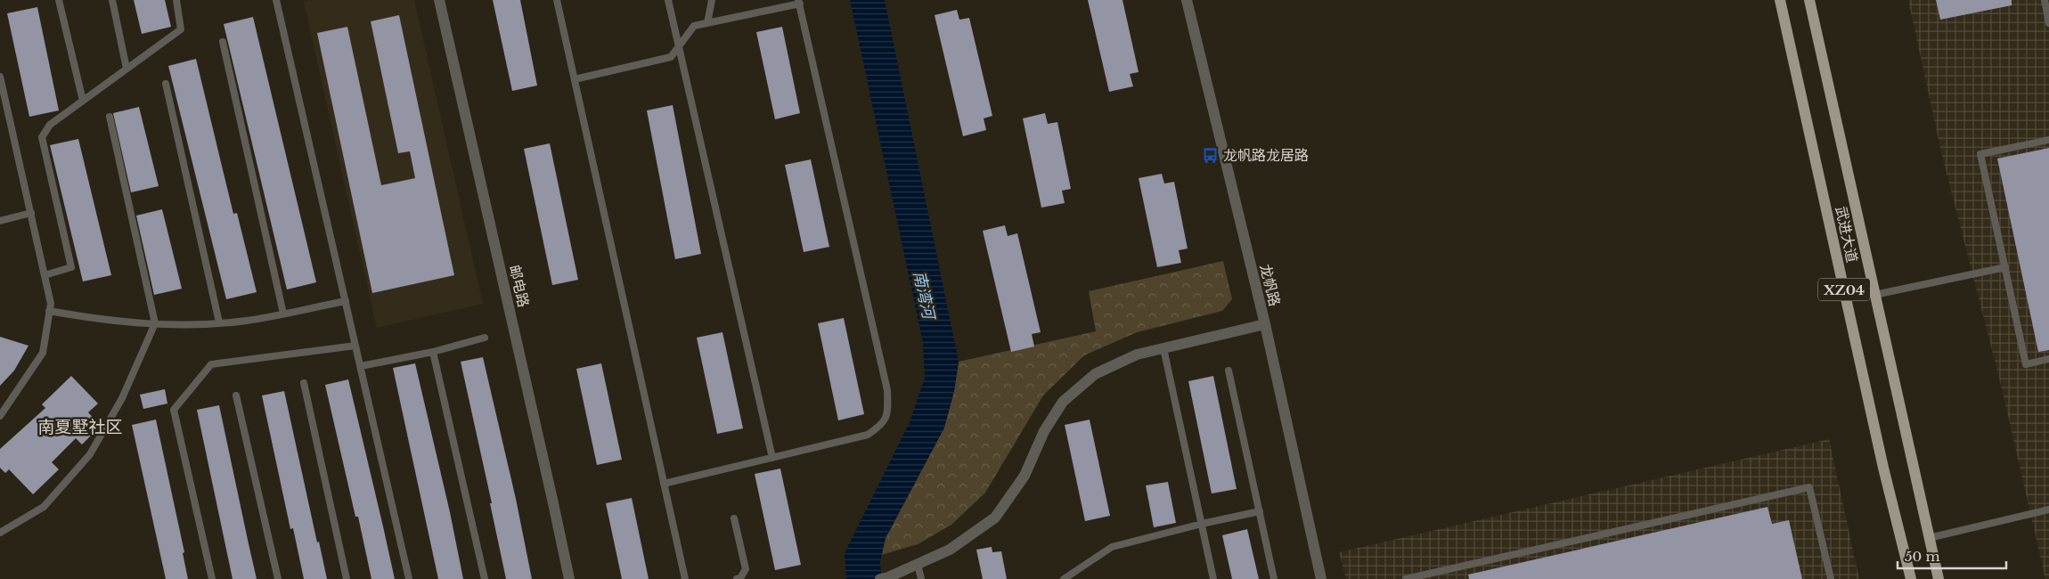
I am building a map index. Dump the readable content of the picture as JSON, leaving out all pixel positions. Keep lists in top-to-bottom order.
{
  "streets": {
    "main road": ["武进大道", "XZ04"],
    "street": ["龙帆路", "邮电路"]
  },
  "districts": ["南夏墅社区"],
  "water": ["南湾河"],
  "places": {
    "bus stop": ["龙帆路龙居路"]
  },
  "scale_bar": "50 m"
}
